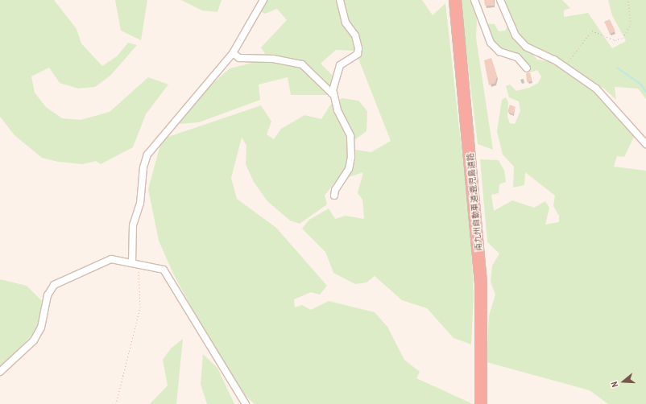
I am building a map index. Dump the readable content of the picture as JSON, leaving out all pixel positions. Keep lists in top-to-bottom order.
{
  "streets": {
    "highway": ["南九州自動車道;鹿児島道路"]
  },
  "north": "left"
}
